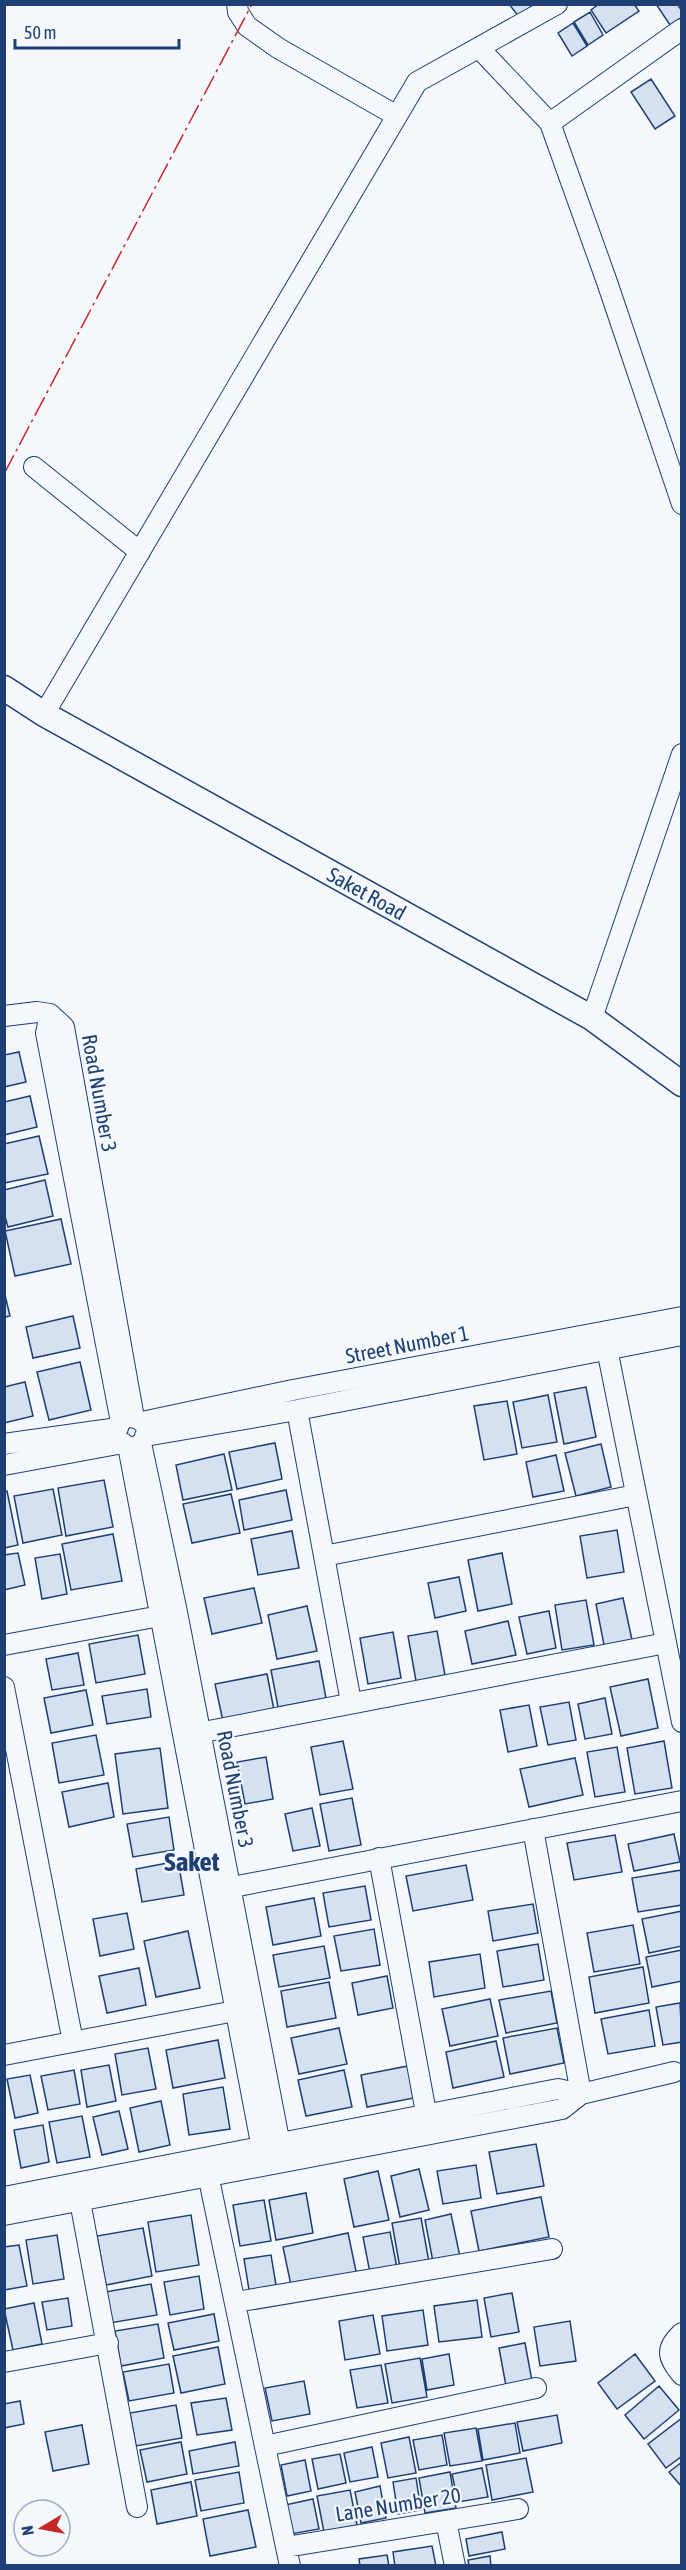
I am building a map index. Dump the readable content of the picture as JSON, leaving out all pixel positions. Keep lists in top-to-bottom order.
{
  "streets": {
    "street": [
      "Saket Road",
      "Road Number 3",
      "Street Number 1",
      "Lane Number 20"
    ]
  },
  "crossings": [
    ["Road Number 3", "Street Number 1"]
  ],
  "districts": ["Saket"],
  "scale_bar": "50 m",
  "north": "left"
}
